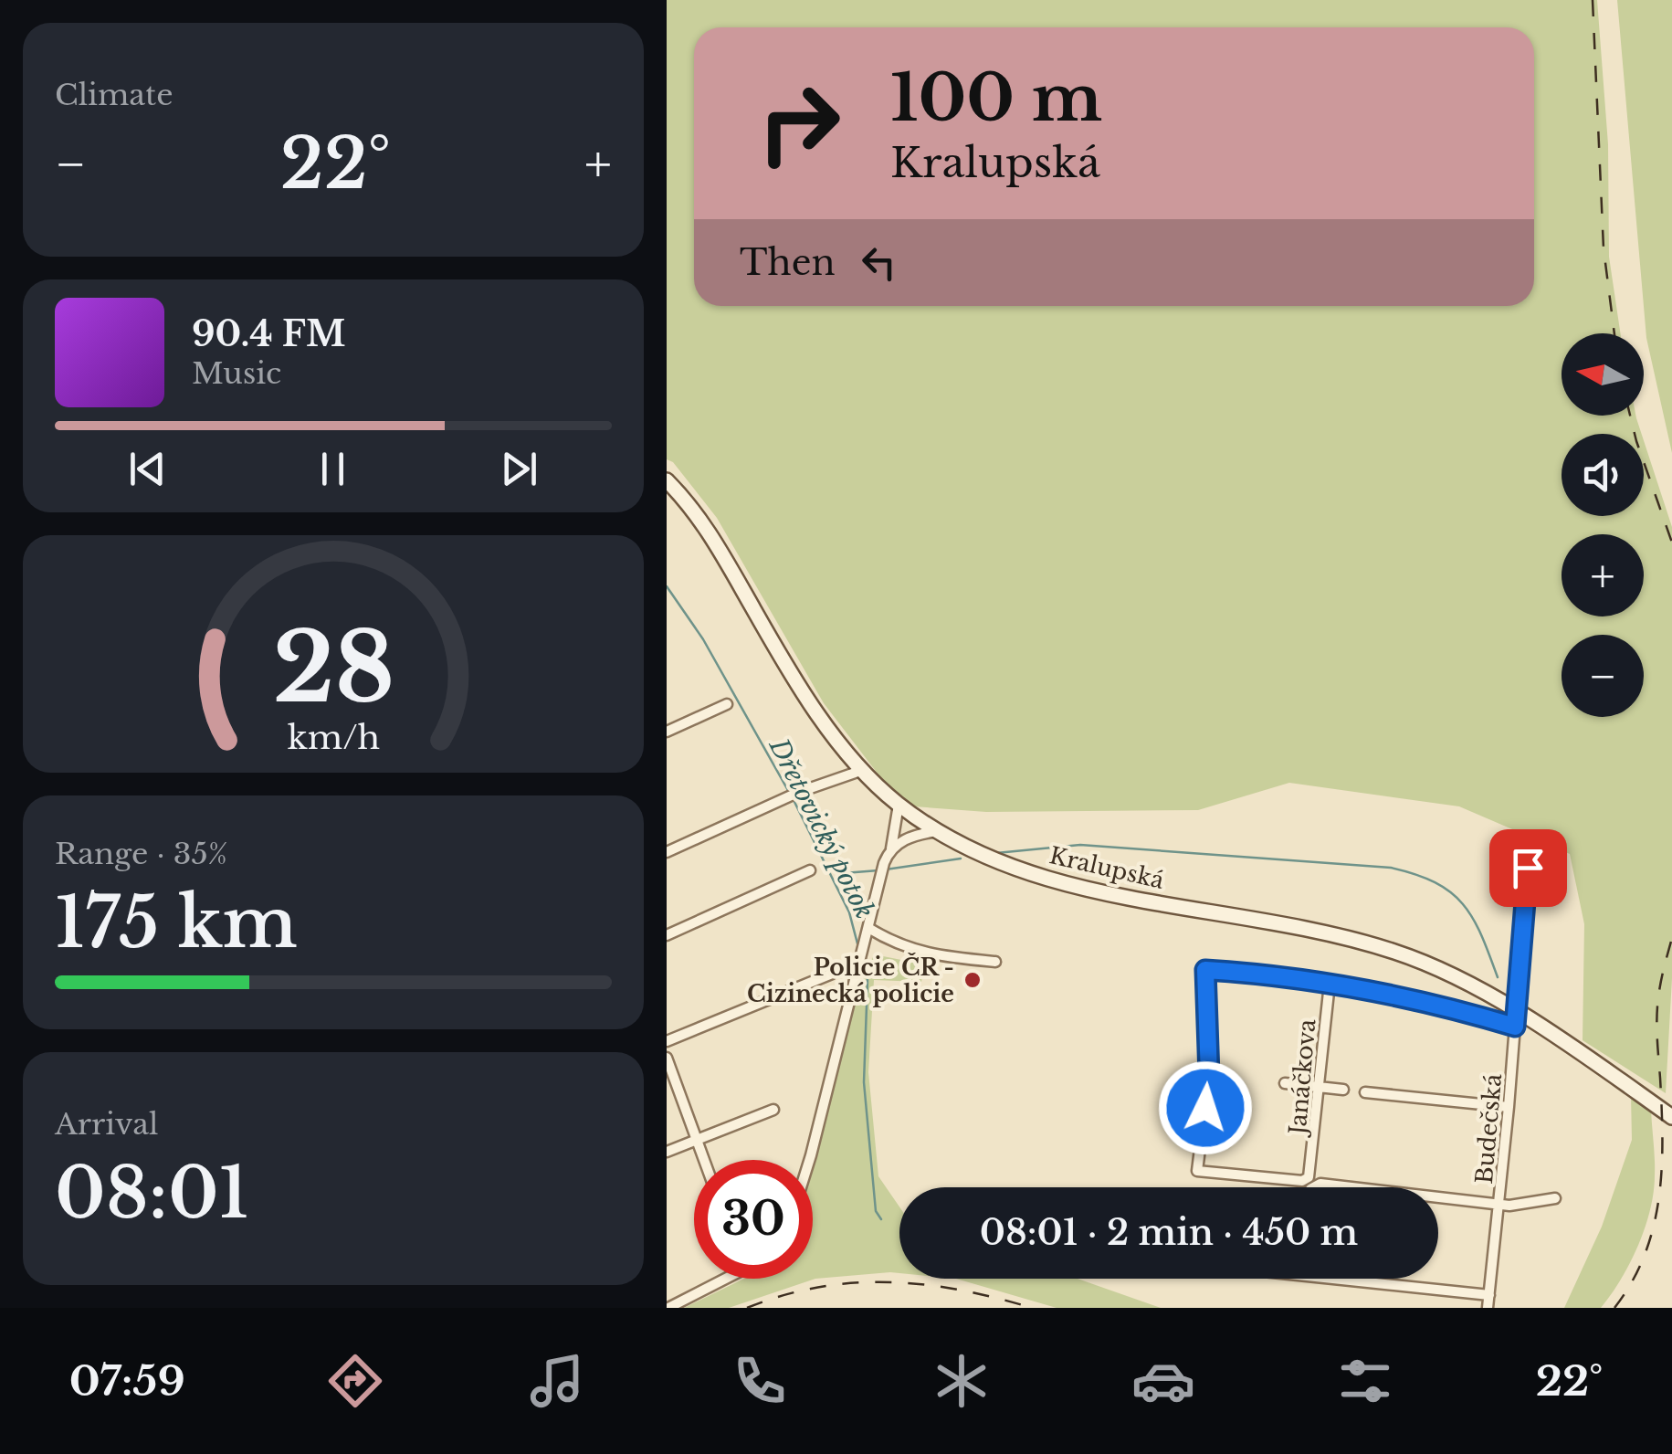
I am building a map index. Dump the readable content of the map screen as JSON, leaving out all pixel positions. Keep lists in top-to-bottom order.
{
  "streets": {
    "main road": ["Kralupská"],
    "street": ["Janáčkova", "Budečská"]
  },
  "crossings": [
    ["Kralupská", "Janáčkova"],
    ["Kralupská", "Budečská"]
  ],
  "water": ["Dřetovický potok"],
  "places": ["Policie ČR - Cizinecká policie"],
  "north": "left",
  "page": {
    "tile": [
      "Climate",
      ["Range · 35%", "175 km"],
      ["Arrival", "08:01"]
    ],
    "turn": ["100 m", "Kralupská"],
    "heat": ["−", "22°", "+"],
    "then": "Then",
    "song": ["90.4 FM", "Music"],
    "map_buttons": ["+", "−"],
    "limit": "30",
    "trip": "08:01 · 2 min · 450 m",
    "tabs": ["07:59", "22°"],
    "gauge": ["28", "km/h"]
  }
}
